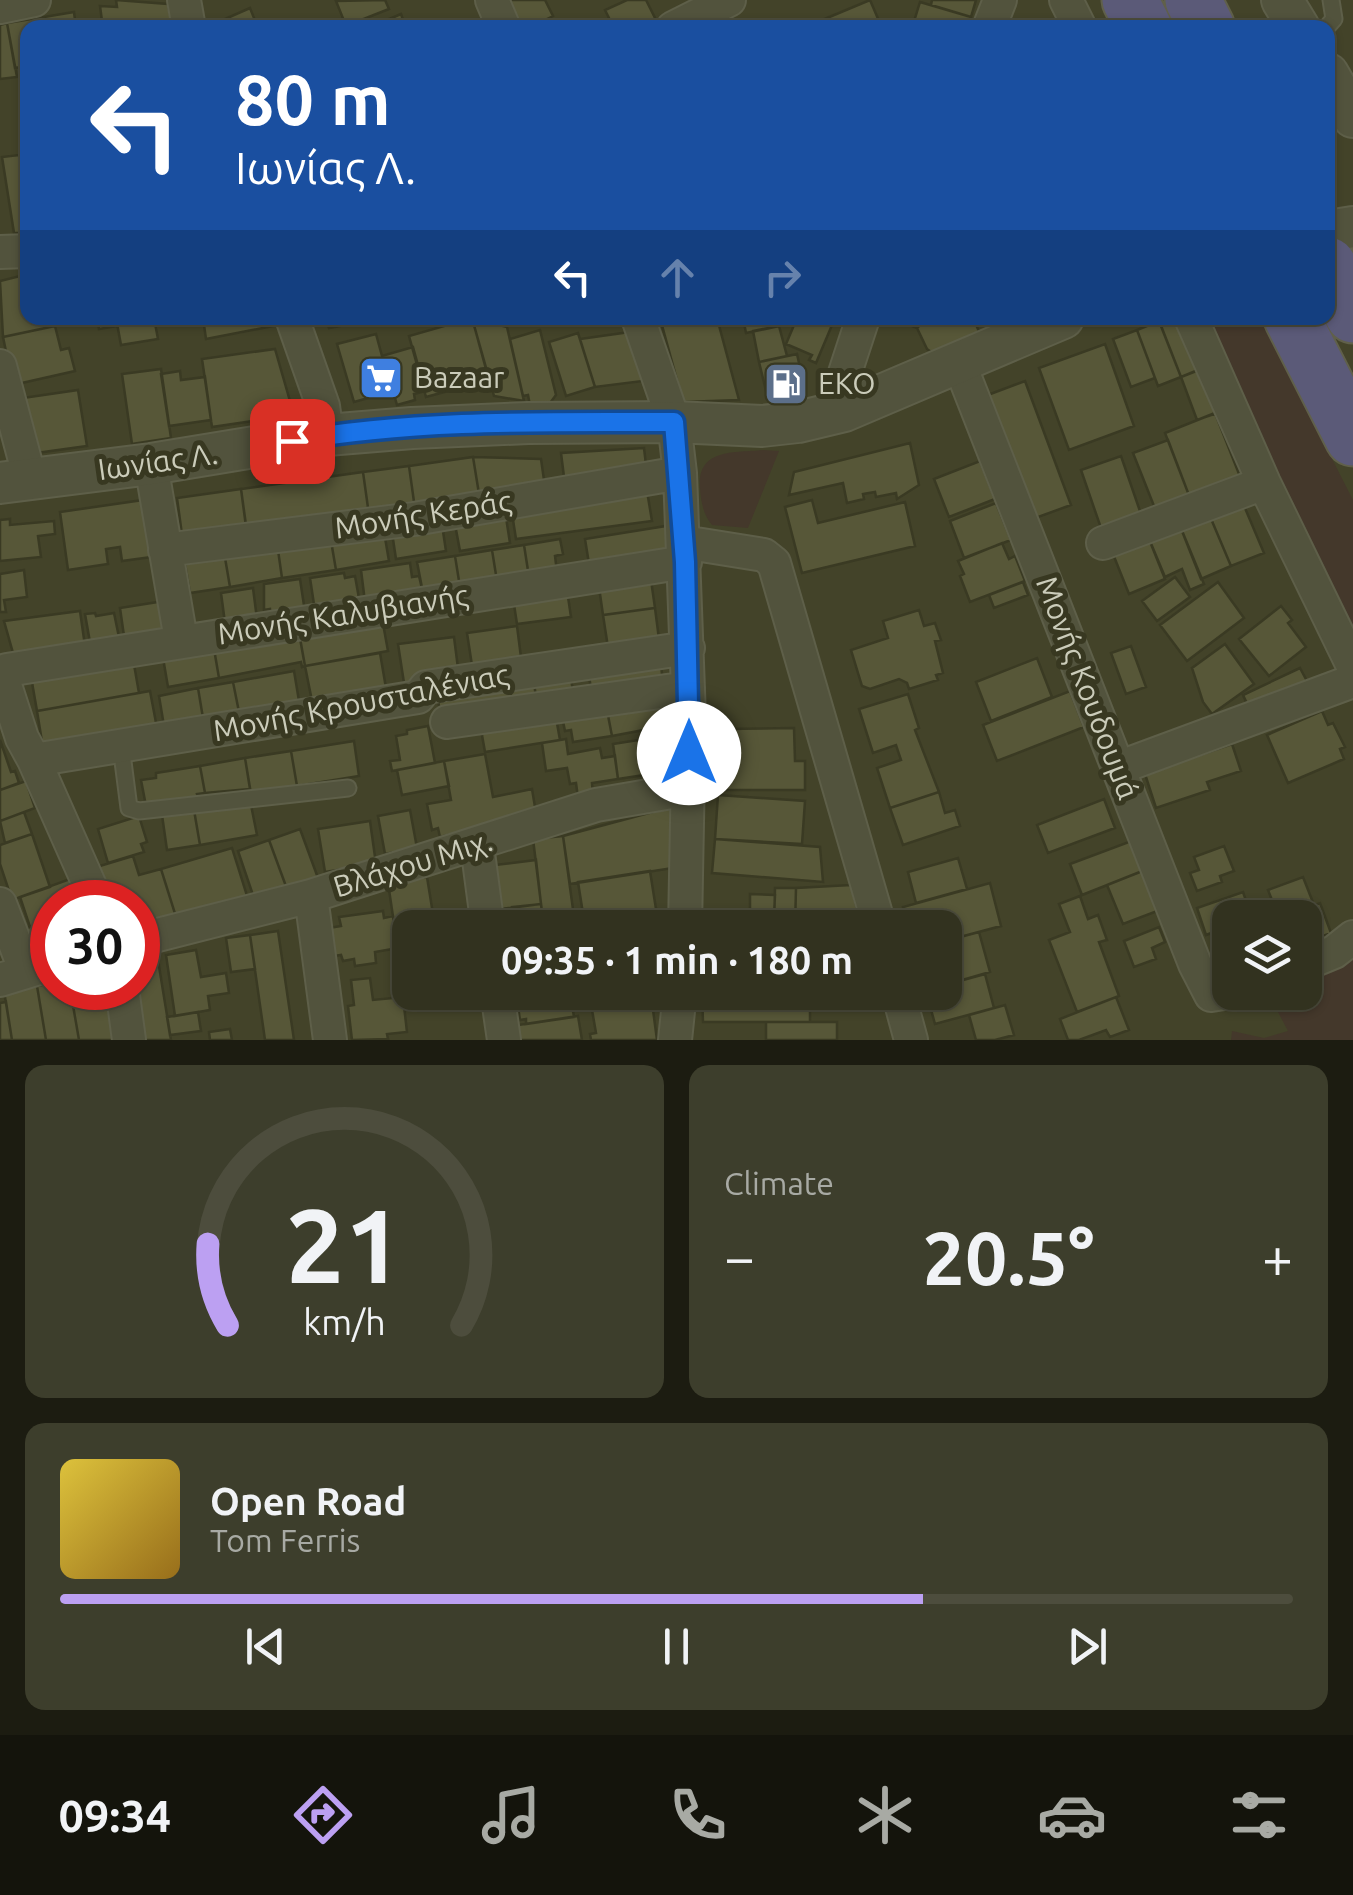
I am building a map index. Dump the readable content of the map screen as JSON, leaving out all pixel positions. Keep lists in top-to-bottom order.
{
  "streets": {
    "street": [
      "Ιωνίας Λ.",
      "Μονής Κεράς",
      "Μονής Καλυβιανής",
      "Μονής Κουδουμά",
      "Μονής Κρουσταλένιας",
      "Βλάχου Μιχ."
    ]
  },
  "crossings": [
    ["Ιωνίας Λ.", "Μονής Κουδουμά"],
    ["Μονής Καλυβιανής", "Μονής Κρουσταλένιας"]
  ],
  "places": {
    "supermarket": ["Bazaar"],
    "fuel station": ["EKO"]
  },
  "page": {
    "turn": ["80 m", "Ιωνίας Λ."],
    "limit": "30",
    "trip": "09:35 · 1 min · 180 m",
    "tile": "Climate",
    "heat": ["−", "20.5°", "+"],
    "song": ["Open Road", "Tom Ferris"],
    "tabs": "09:34",
    "gauge": ["21", "km/h"]
  }
}
